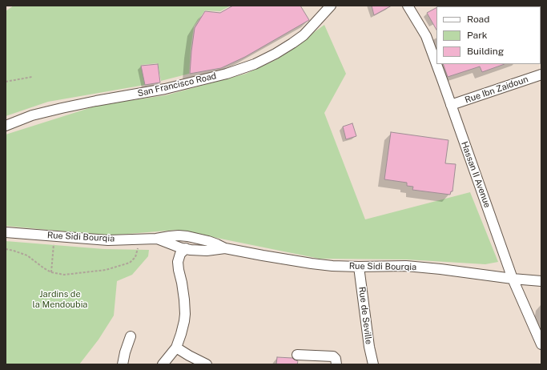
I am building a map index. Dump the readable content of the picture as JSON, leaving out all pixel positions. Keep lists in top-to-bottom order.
{
  "streets": {
    "street": [
      "San Francisco Road",
      "Rue Ibn Zaidoun",
      "Hassan II Avenue",
      "Rue Sidi Bourqia",
      "Rue de Seville"
    ]
  },
  "crossings": [
    ["Rue Ibn Zaidoun", "Hassan II Avenue"],
    ["Hassan II Avenue", "Rue Sidi Bourqia"],
    ["Rue Sidi Bourqia", "Rue de Seville"]
  ],
  "parks": ["Jardins de la Mendoubia"],
  "legend": ["Road", "Park", "Building"]
}
